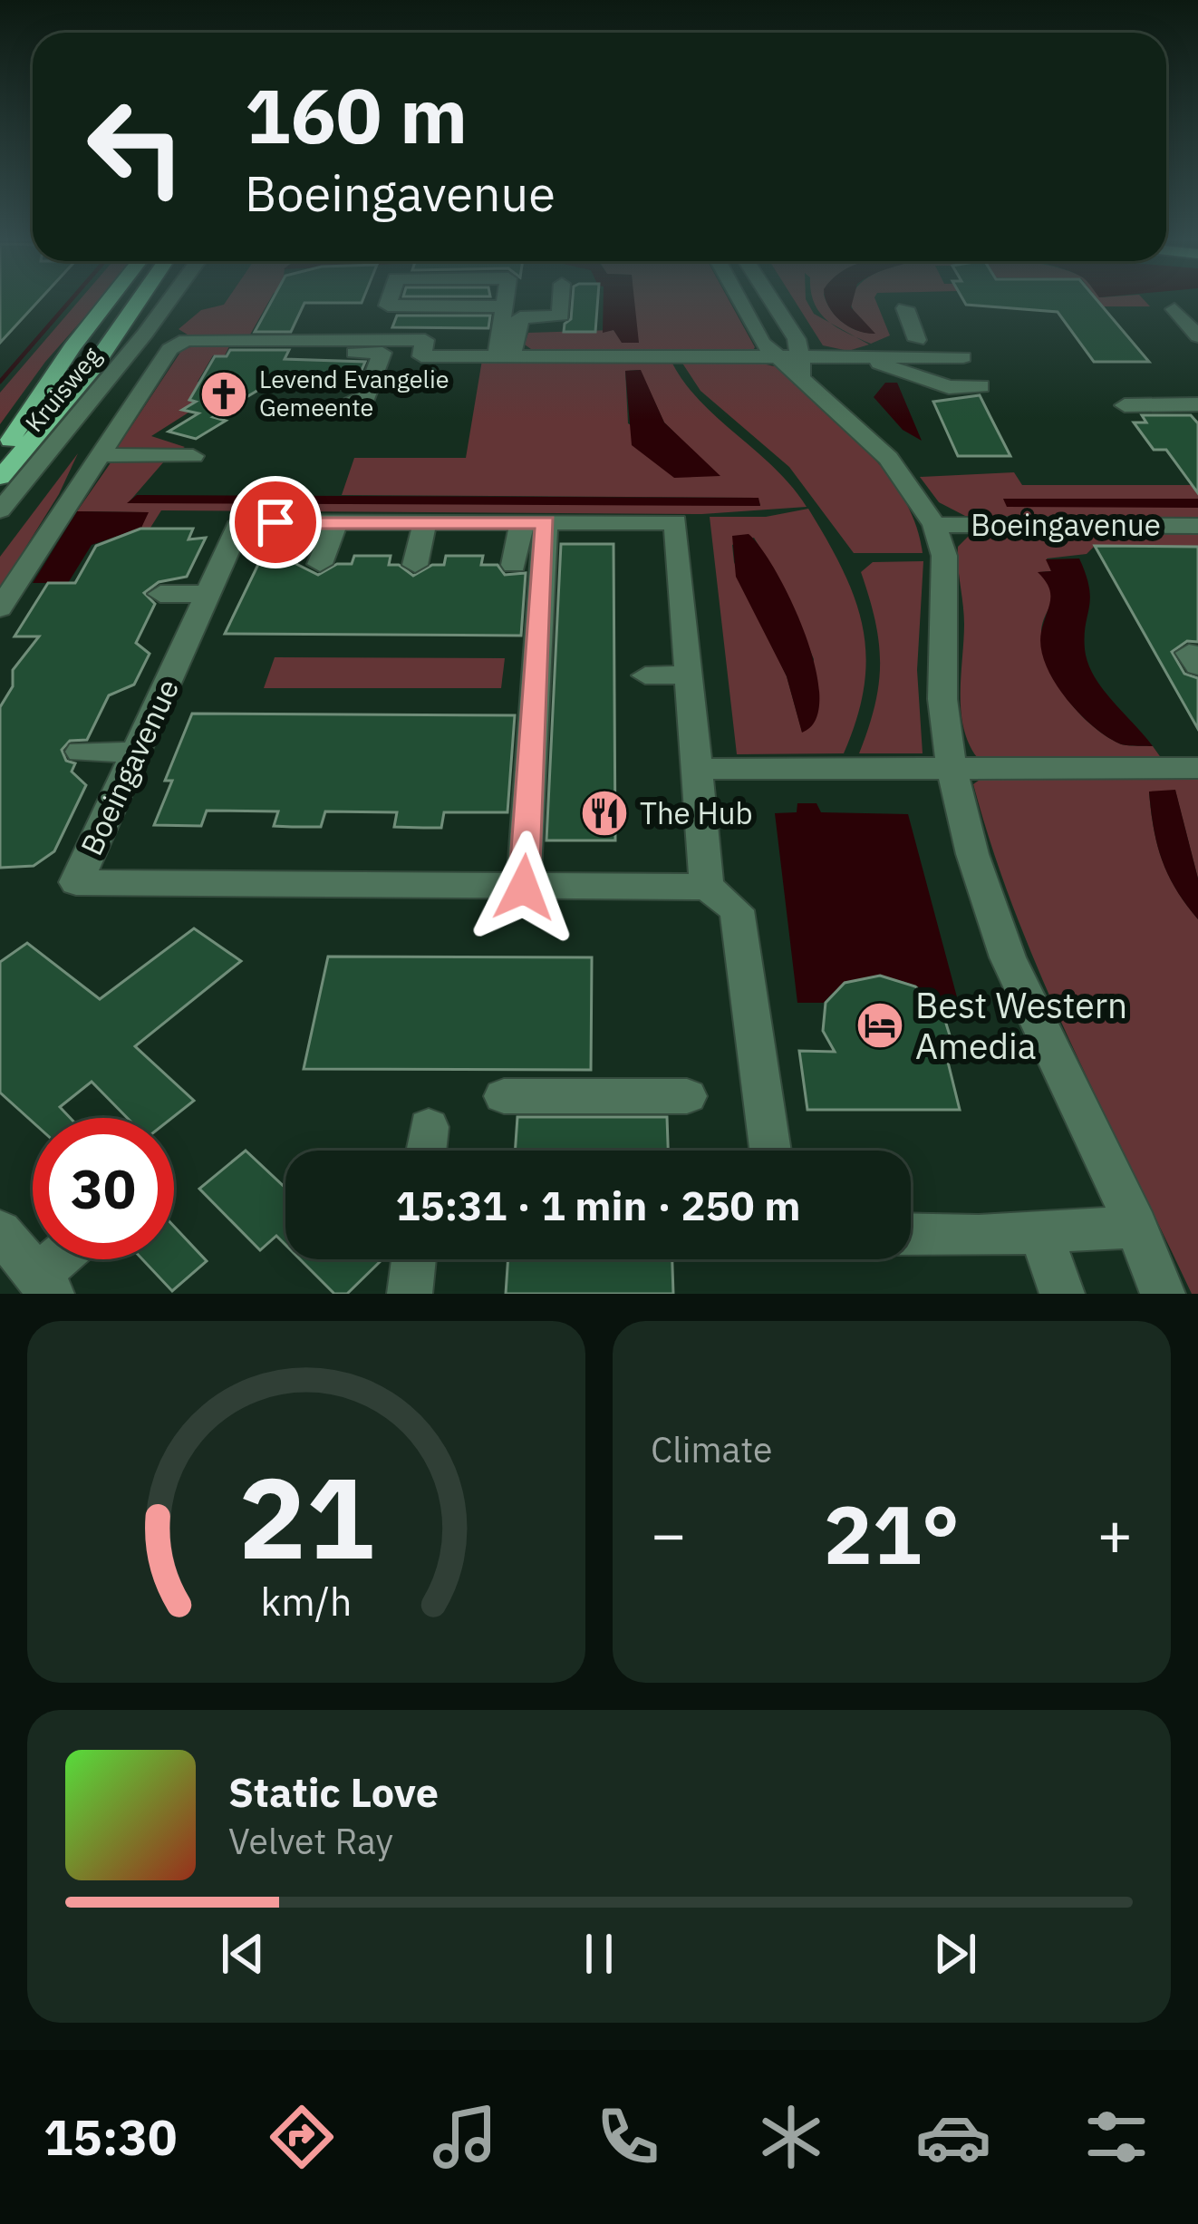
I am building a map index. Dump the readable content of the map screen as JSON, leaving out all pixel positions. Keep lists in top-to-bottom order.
{
  "streets": {
    "main road": ["Kruisweg"],
    "street": ["Boeingavenue"]
  },
  "places": {
    "church": ["Levend Evangelie Gemeente"],
    "restaurant": ["The Hub"],
    "hotel": ["Best Western Amedia"]
  },
  "page": {
    "turn": ["160 m", "Boeingavenue"],
    "limit": "30",
    "trip": "15:31 · 1 min · 250 m",
    "tile": "Climate",
    "heat": ["−", "21°", "+"],
    "song": ["Static Love", "Velvet Ray"],
    "tabs": "15:30",
    "gauge": ["21", "km/h"]
  }
}
